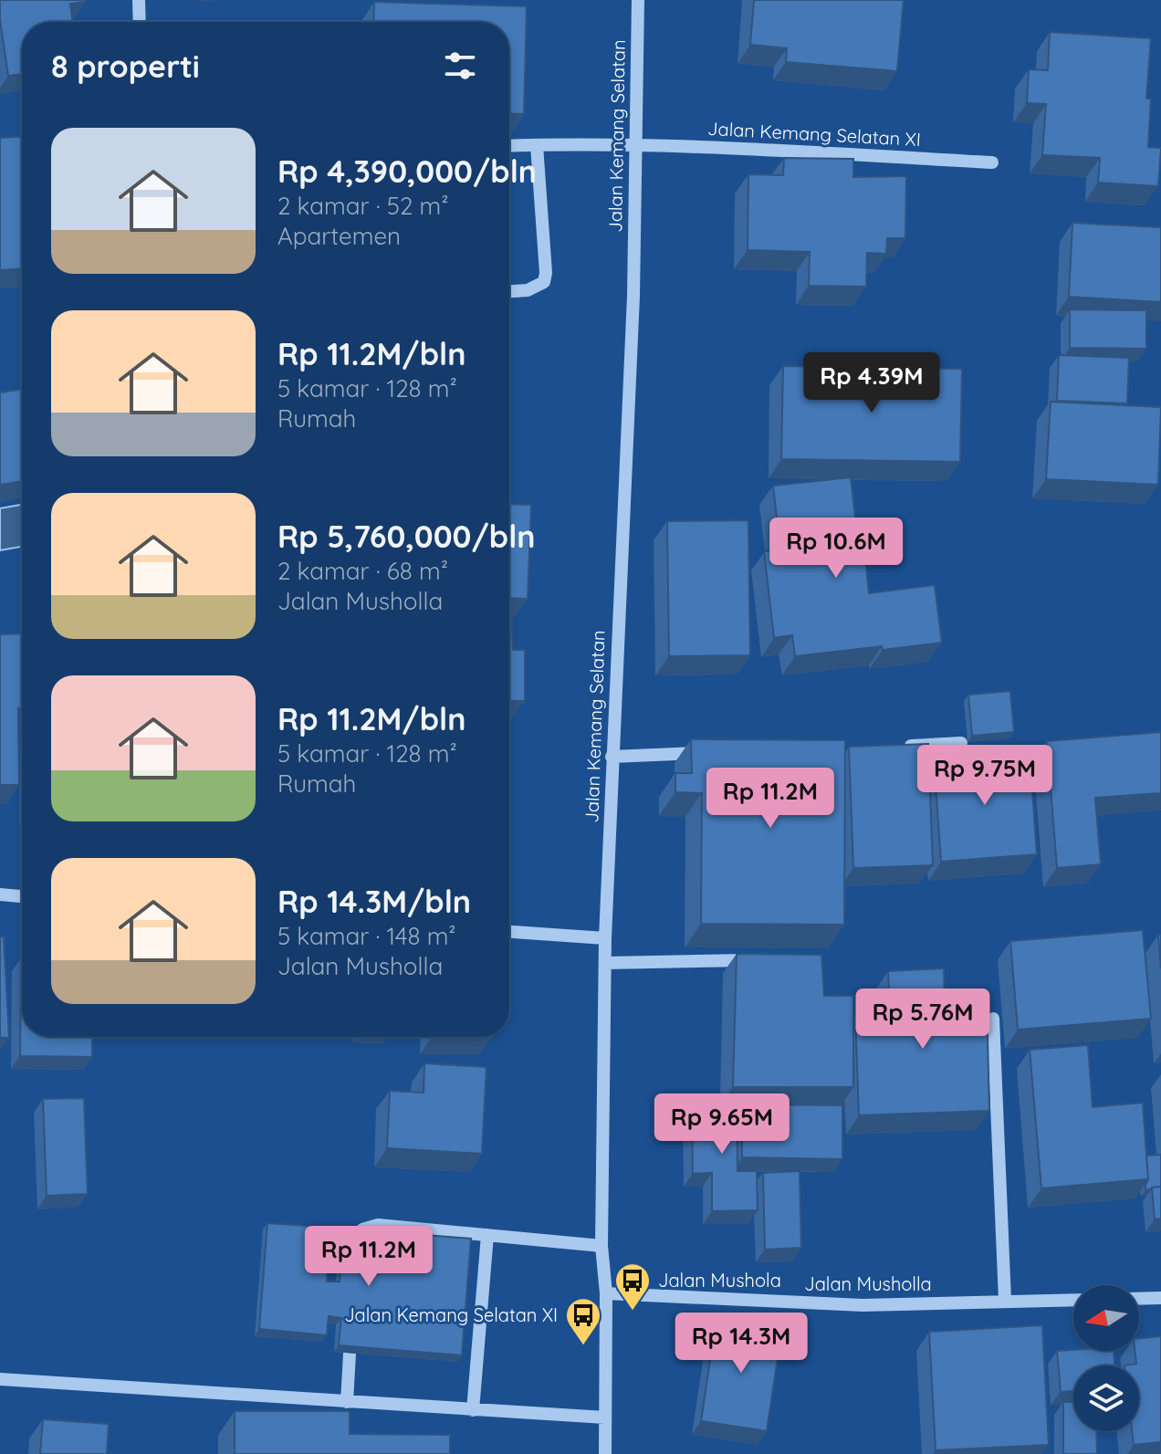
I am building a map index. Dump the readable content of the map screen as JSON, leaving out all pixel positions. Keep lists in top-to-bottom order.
{
  "streets": {
    "street": ["Jalan Kemang Selatan XI", "Jalan Kemang Selatan", "Jalan Musholla"]
  },
  "crossings": [
    ["Jalan Kemang Selatan XI", "Jalan Kemang Selatan"],
    ["Jalan Kemang Selatan", "Jalan Musholla"]
  ],
  "places": {
    "bus stop": ["Jalan Mushola", "Jalan Kemang Selatan XI"]
  },
  "north": "left",
  "page": {
    "heading": "8 properti",
    "list": [
      {
        "name": "Rp 4,390,000/bln",
        "note": "2 kamar · 52 m² · Apartemen"
      },
      {
        "name": "Rp 11.2M/bln",
        "note": "5 kamar · 128 m² · Rumah"
      },
      {
        "name": "Rp 5,760,000/bln",
        "note": "2 kamar · 68 m² · Jalan Musholla"
      },
      {
        "name": "Rp 11.2M/bln",
        "note": "5 kamar · 128 m² · Rumah"
      },
      {
        "name": "Rp 14.3M/bln",
        "note": "5 kamar · 148 m² · Jalan Musholla"
      }
    ],
    "price": [
      "Rp 4.39M",
      "Rp 10.6M",
      "Rp 9.75M",
      "Rp 11.2M",
      "Rp 5.76M",
      "Rp 9.65M",
      "Rp 11.2M",
      "Rp 14.3M"
    ]
  }
}
